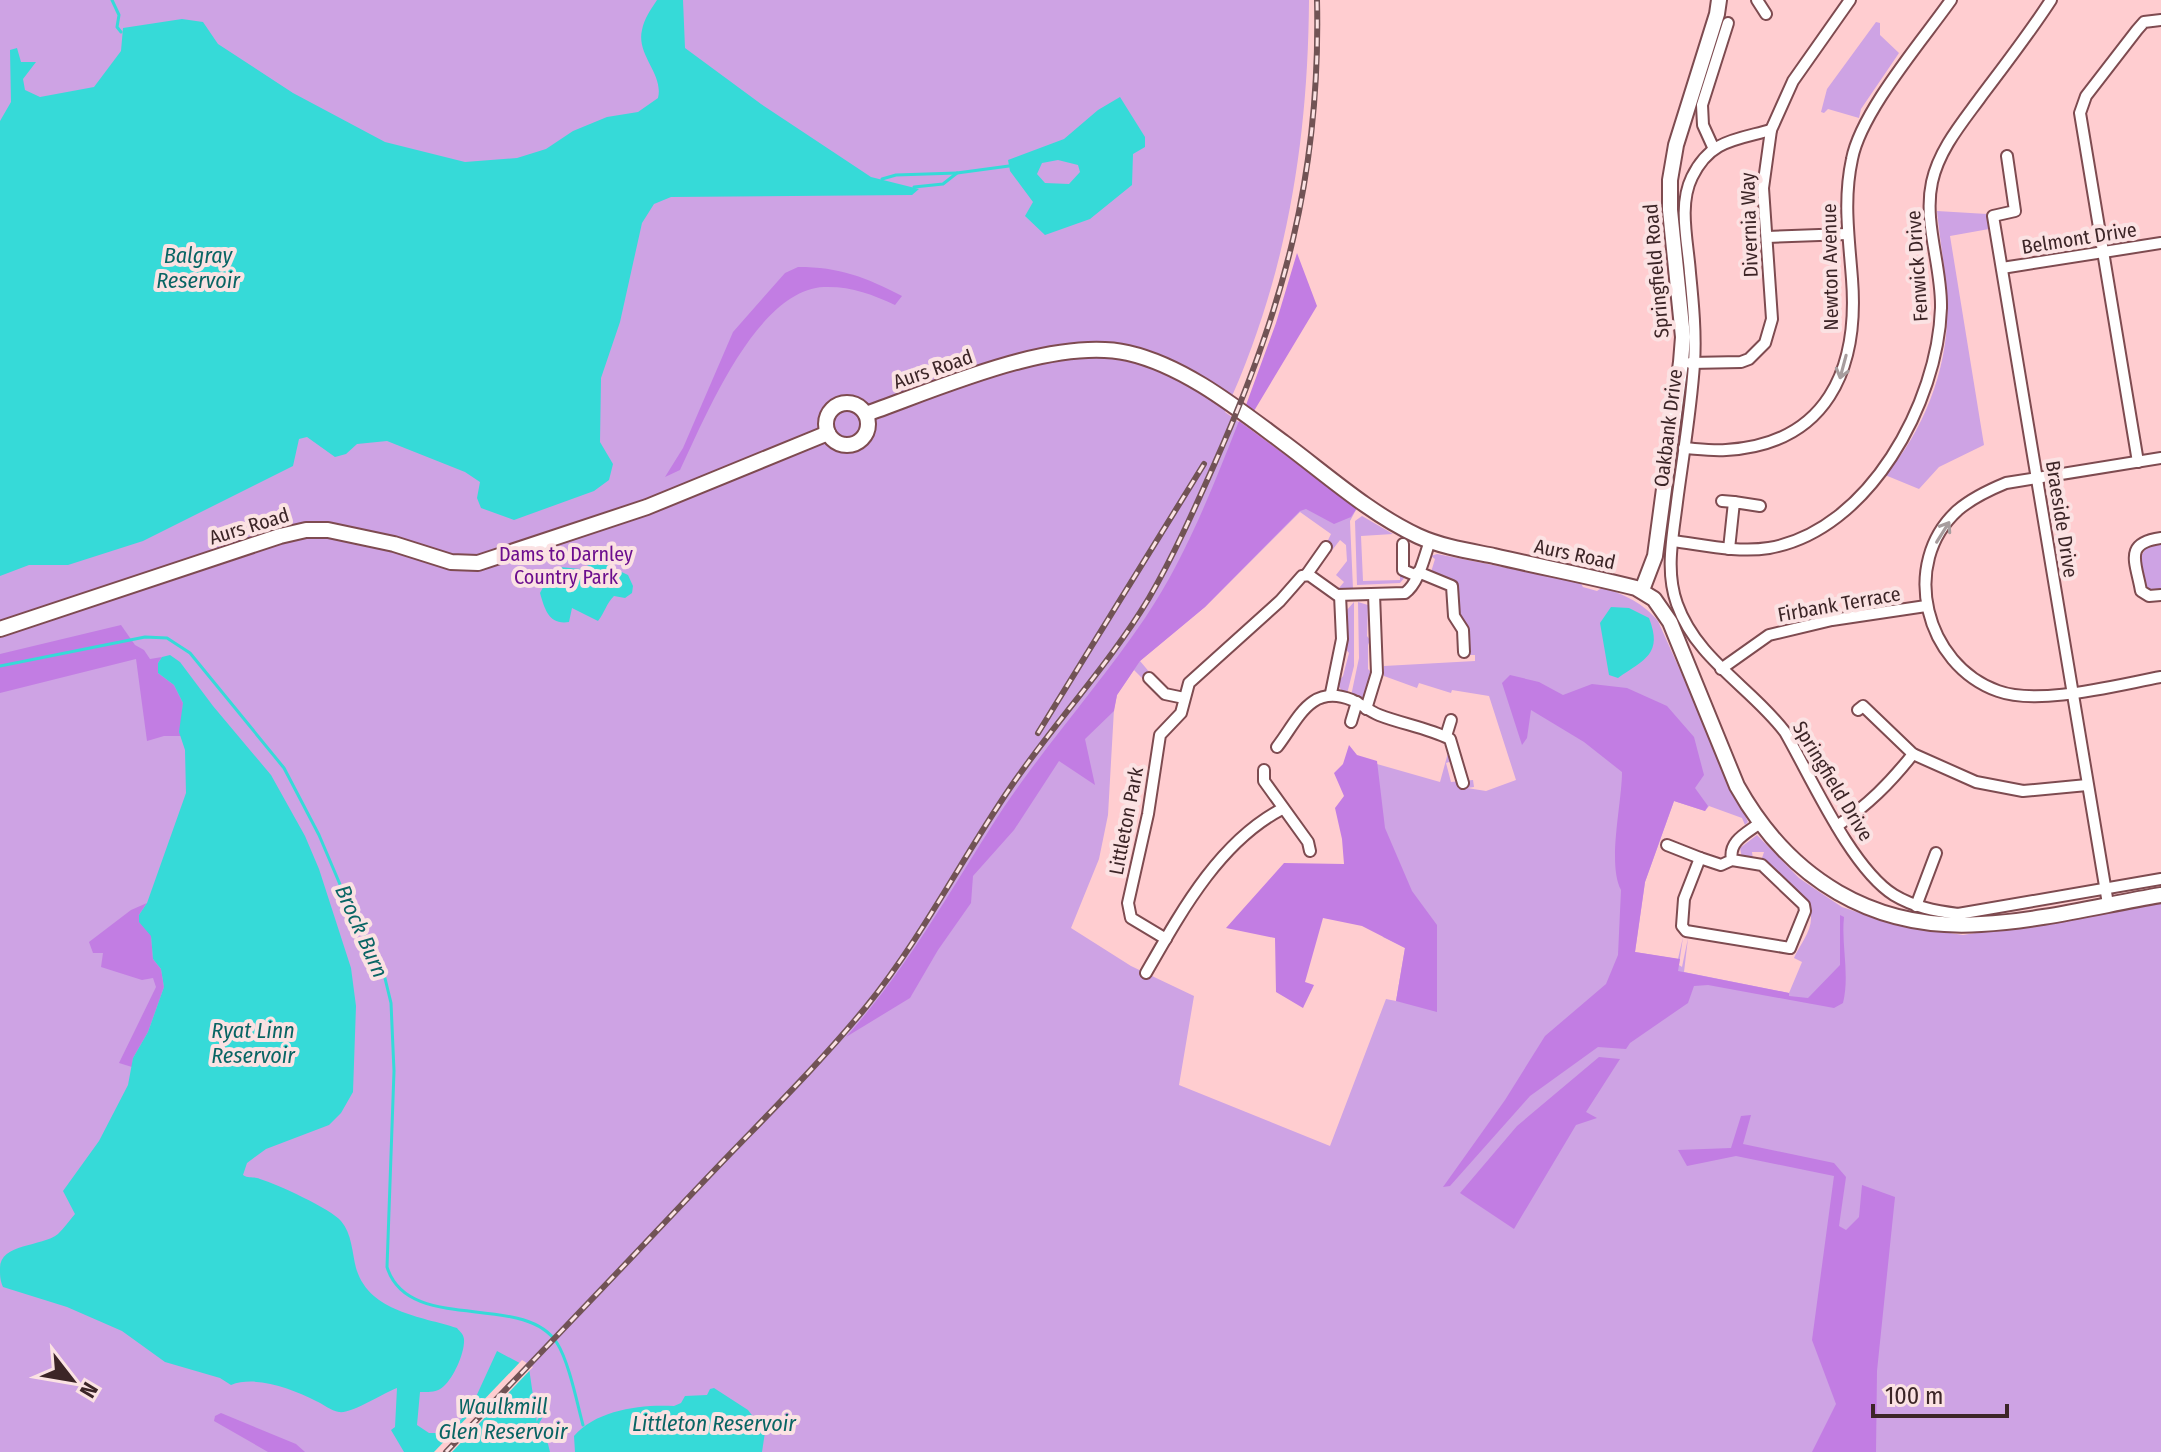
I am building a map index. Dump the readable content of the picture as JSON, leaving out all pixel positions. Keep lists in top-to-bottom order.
{
  "streets": {
    "street": [
      "Divernia Way",
      "Belmont Drive",
      "Fenwick Drive",
      "Newton Avenue",
      "Springfield Road",
      "Aurs Road",
      "Oakbank Drive",
      "Braeside Drive",
      "Firbank Terrace",
      "Springfield Drive",
      "Littleton Park"
    ]
  },
  "crossings": [
    ["Divernia Way", "Springfield Road"],
    ["Divernia Way", "Oakbank Drive"],
    ["Belmont Drive", "Braeside Drive"],
    ["Fenwick Drive", "Oakbank Drive"],
    ["Fenwick Drive", "Springfield Drive"],
    ["Newton Avenue", "Oakbank Drive"],
    ["Springfield Road", "Aurs Road"],
    ["Springfield Road", "Oakbank Drive"],
    ["Oakbank Drive", "Springfield Drive"],
    ["Braeside Drive", "Springfield Drive"],
    ["Firbank Terrace", "Springfield Drive"]
  ],
  "one_way": ["Newton Avenue"],
  "water": [
    "Balgray Reservoir",
    "Brock Burn",
    "Ryat Linn Reservoir",
    "Waulkmill Glen Reservoir",
    "Littleton Reservoir"
  ],
  "parks": ["Dams to Darnley Country Park"],
  "scale_bar": "100 m",
  "north": "bottom right"
}
